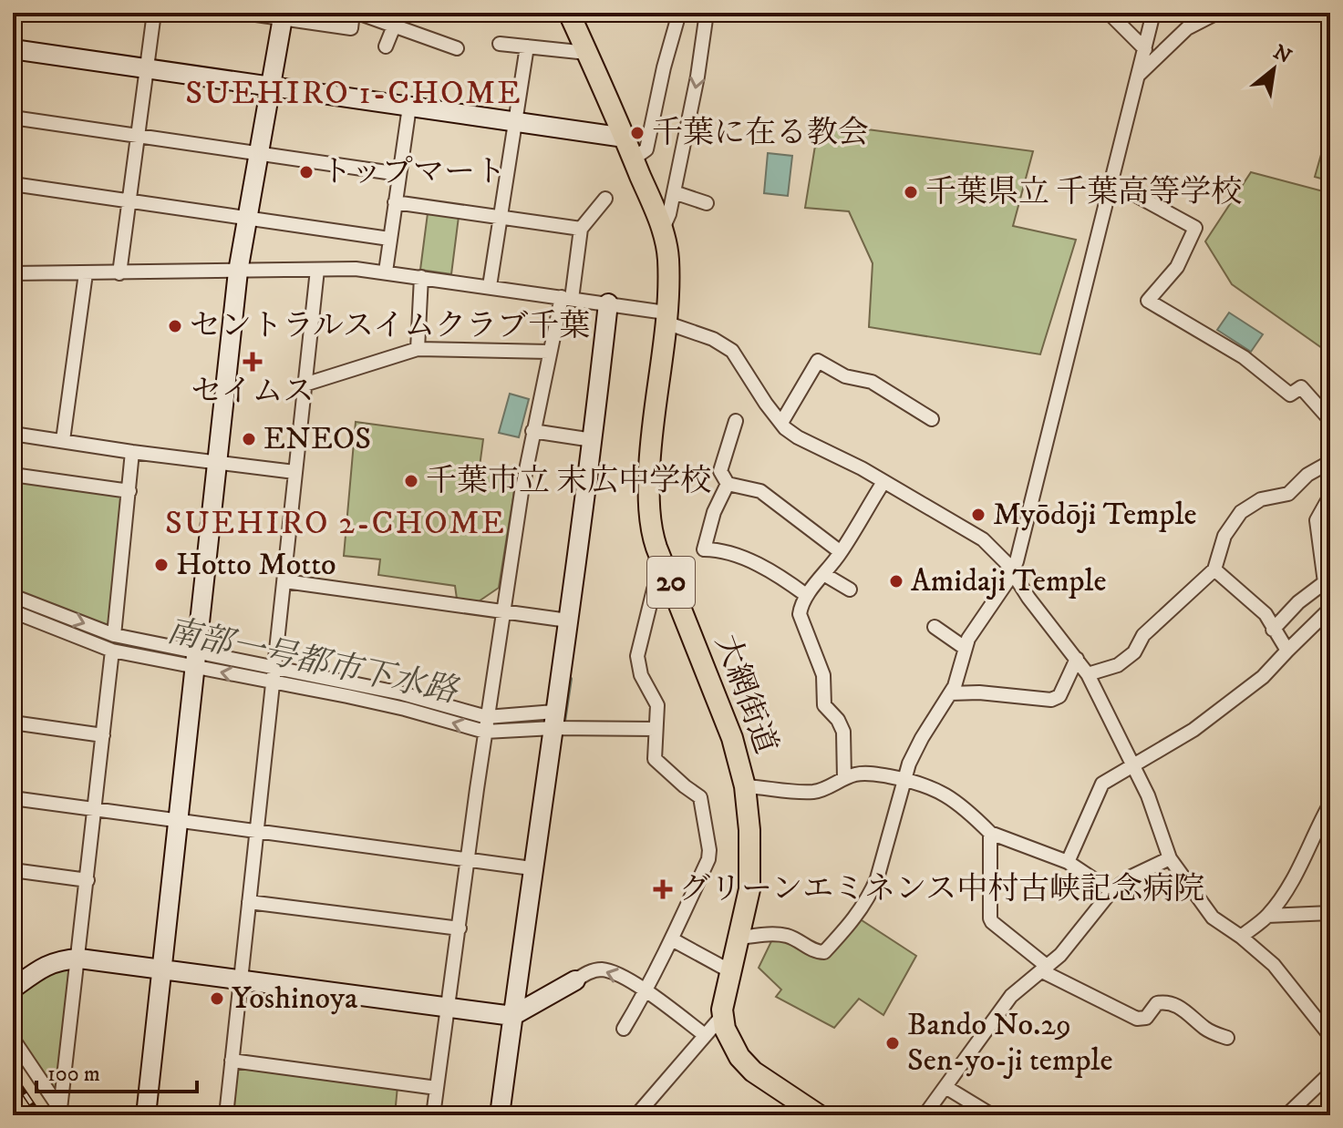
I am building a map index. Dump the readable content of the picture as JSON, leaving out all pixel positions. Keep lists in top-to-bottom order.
{
  "streets": {
    "main road": ["20", "大網街道"]
  },
  "districts": ["SUEHIRO 1-CHOME", "SUEHIRO 2-CHOME"],
  "water": ["南部一号都市下水路"],
  "places": {
    "other": [
      "千葉に在る教会",
      "トップマート",
      "千葉県立 千葉高等学校",
      "セントラルスイムクラブ千葉",
      "ENEOS",
      "千葉市立 末広中学校",
      "Myōdōji Temple",
      "Hotto Motto",
      "Amidaji Temple",
      "Yoshinoya",
      "Bando No.29 Sen-yo-ji temple"
    ],
    "health": ["セイムス", "グリーンエミネンス中村古峡記念病院"]
  },
  "scale_bar": "100 m",
  "north": "top right"
}
